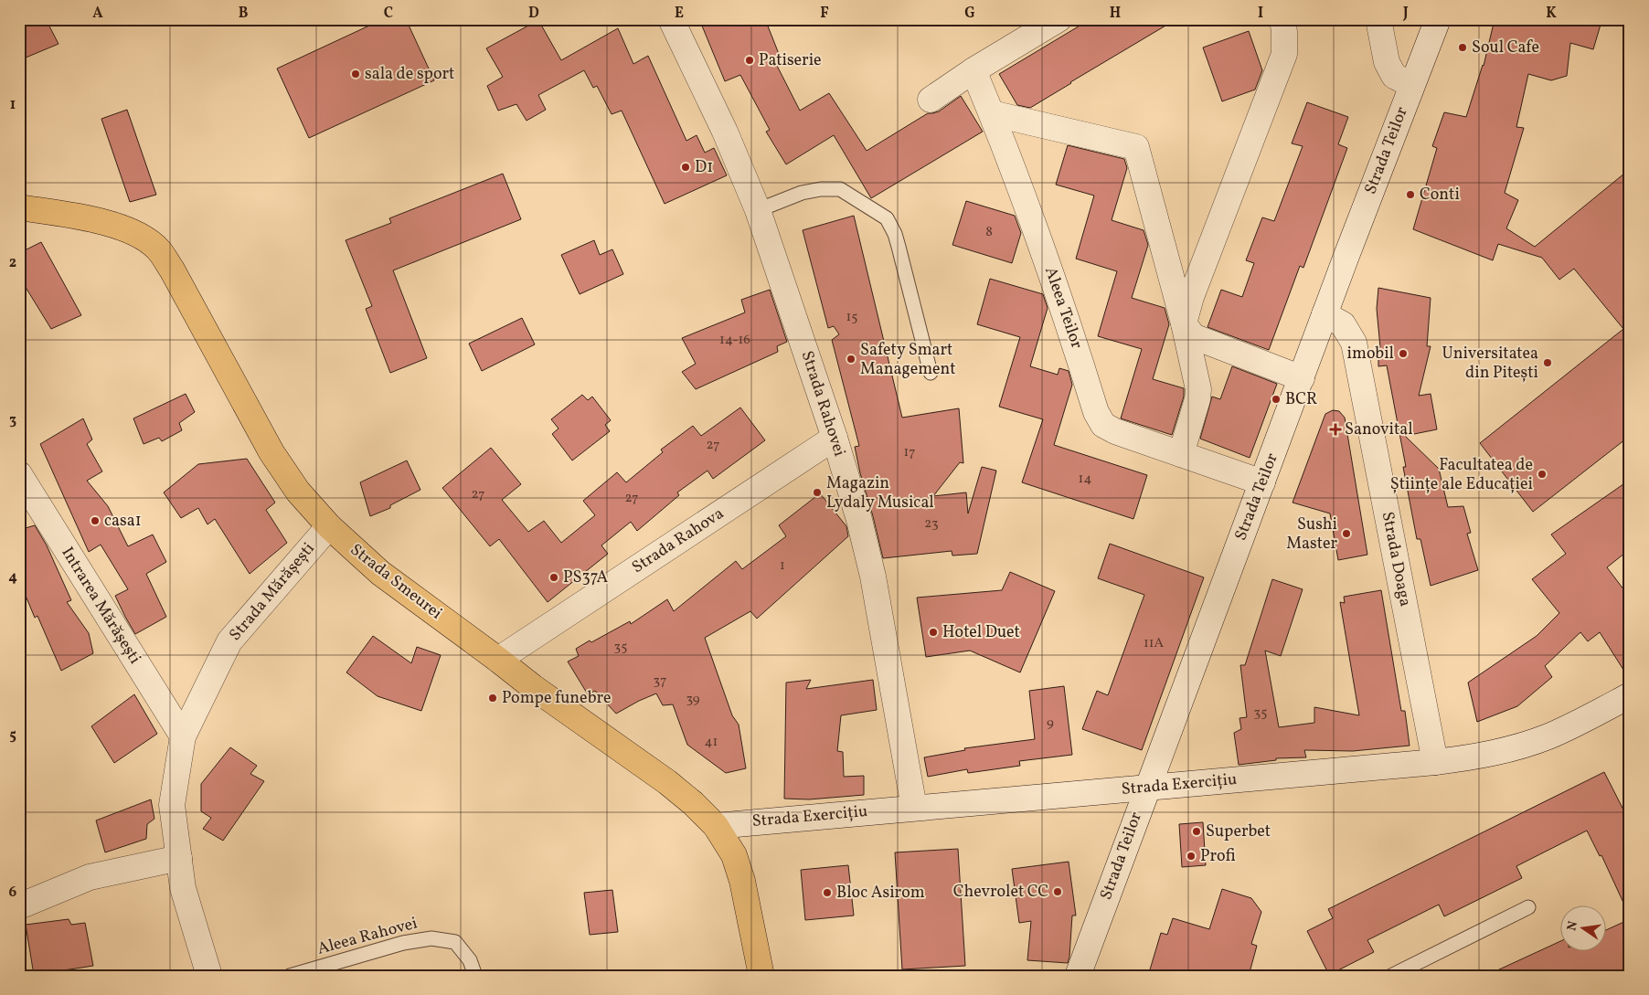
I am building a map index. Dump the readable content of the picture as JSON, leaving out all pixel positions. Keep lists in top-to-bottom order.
{
  "streets": {
    "main road": ["Strada Smeurei"],
    "street": [
      "Strada Teilor",
      "Aleea Teilor",
      "Strada Rahovei",
      "Strada Rahova",
      "Strada Doaga",
      "Strada Mărășești",
      "Intrarea Mărășești",
      "Strada Exercițiu"
    ],
    "lane": ["Aleea Rahovei"]
  },
  "crossings": [
    ["Strada Teilor", "Aleea Teilor"],
    ["Strada Teilor", "Strada Doaga"],
    ["Strada Teilor", "Strada Exercițiu"],
    ["Strada Rahovei", "Strada Rahova"],
    ["Strada Rahovei", "Strada Exercițiu"],
    ["Strada Rahova", "Strada Smeurei"],
    ["Strada Doaga", "Strada Exercițiu"],
    ["Strada Smeurei", "Strada Mărășești"],
    ["Strada Smeurei", "Strada Exercițiu"],
    ["Strada Mărășești", "Intrarea Mărășești"]
  ],
  "places": {
    "other": [
      "Soul Cafe",
      "Patiserie",
      "sala de sport",
      "D1",
      "Conti",
      "imobil",
      "Safety Smart Management",
      "Universitatea din Pitești",
      "BCR",
      "Facultatea de Științe ale Educației",
      "Magazin Lydaly Musical",
      "casa1",
      "Sushi Master",
      "PS37A",
      "Hotel Duet",
      "Pompe funebre",
      "Superbet",
      "Profi",
      "Chevrolet CC",
      "Bloc Asirom"
    ],
    "health": ["Sanovital"]
  },
  "house_numbers": [
    "8",
    "15",
    "14-16",
    "27",
    "17",
    "14",
    "27",
    "27",
    "23",
    "1",
    "11A",
    "35",
    "37",
    "39",
    "35",
    "9",
    "41"
  ],
  "north": "left",
  "grid": {
    "columns": [
      "A",
      "B",
      "C",
      "D",
      "E",
      "F",
      "G",
      "H",
      "I",
      "J",
      "K"
    ],
    "rows": [
      "1",
      "2",
      "3",
      "4",
      "5",
      "6"
    ]
  }
}
